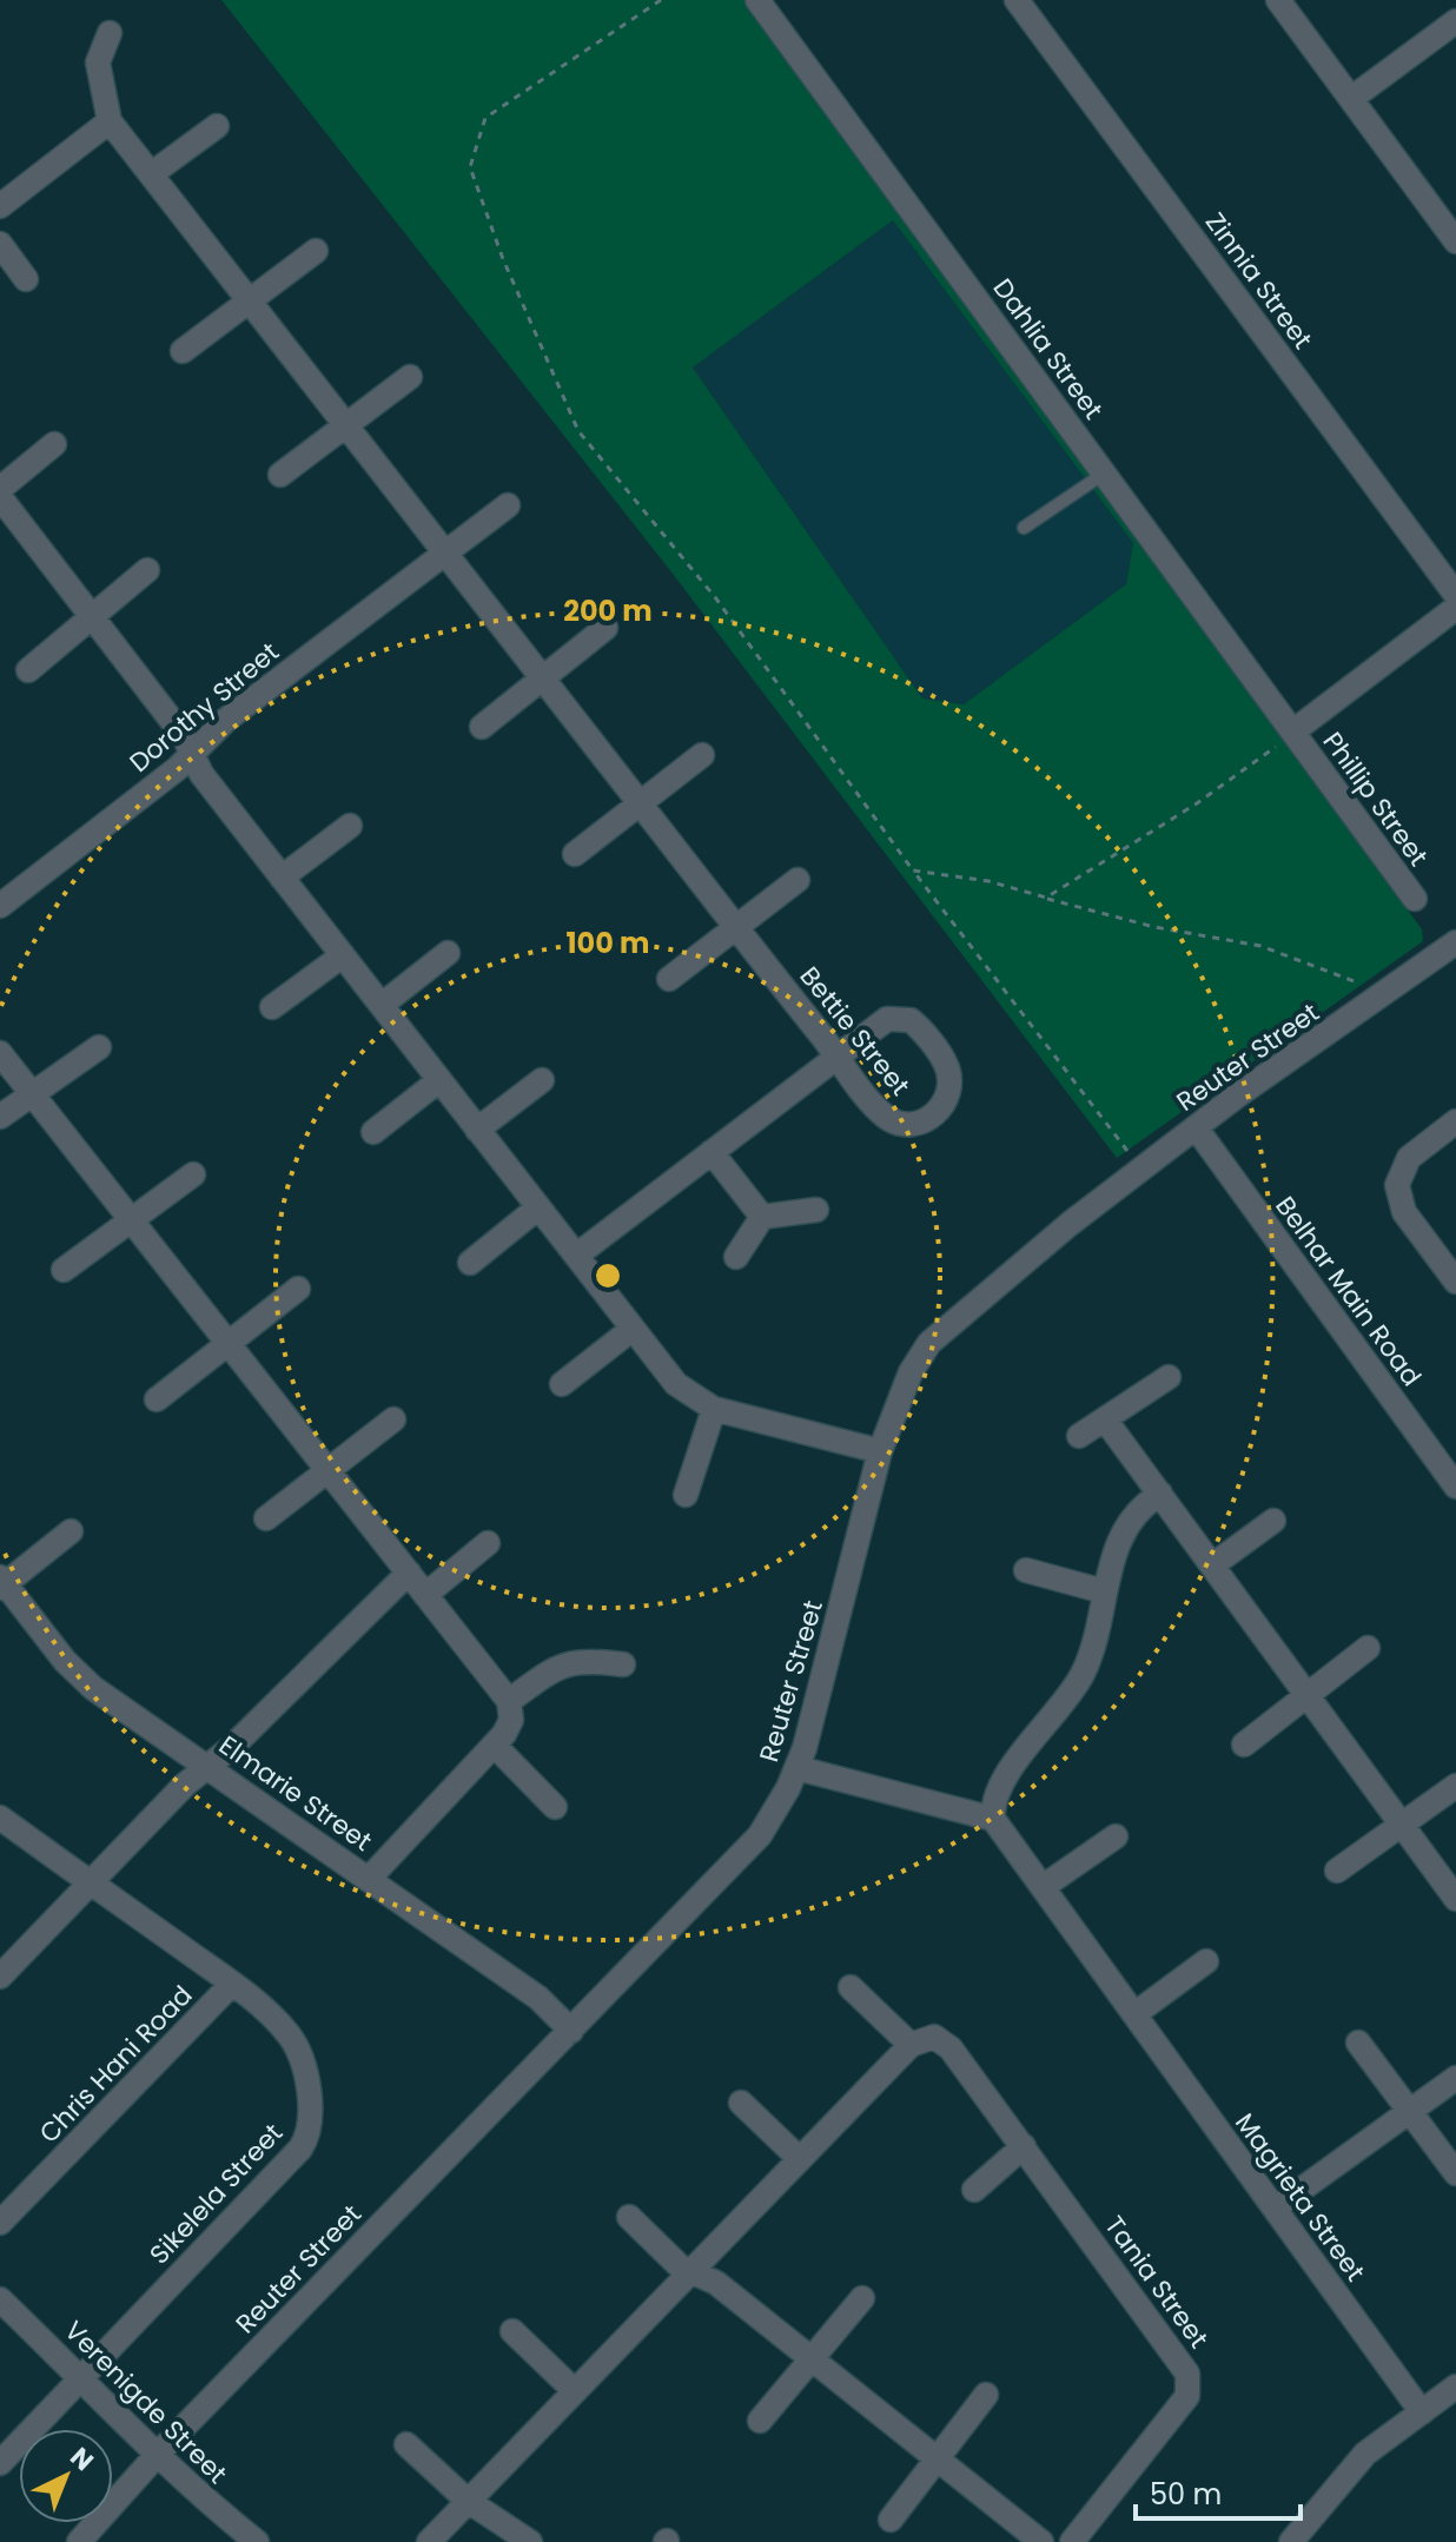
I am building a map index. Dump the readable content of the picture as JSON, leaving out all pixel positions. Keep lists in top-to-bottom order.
{
  "streets": {
    "street": [
      "Zinnia Street",
      "Dahlia Street",
      "Dorothy Street",
      "Phillip Street",
      "Bettie Street",
      "Reuter Street",
      "Belhar Main Road",
      "Elmarie Street",
      "Chris Hani Road",
      "Sikelela Street",
      "Magrieta Street",
      "Tania Street",
      "Verenigde Street"
    ]
  },
  "crossings": [
    ["Dahlia Street", "Phillip Street"],
    ["Dorothy Street", "Bettie Street"],
    ["Reuter Street", "Belhar Main Road"],
    ["Reuter Street", "Elmarie Street"],
    ["Reuter Street", "Verenigde Street"],
    ["Chris Hani Road", "Sikelela Street"],
    ["Sikelela Street", "Verenigde Street"]
  ],
  "scale_bar": "50 m",
  "north": "top right",
  "rings": ["200 m", "100 m"]
}
